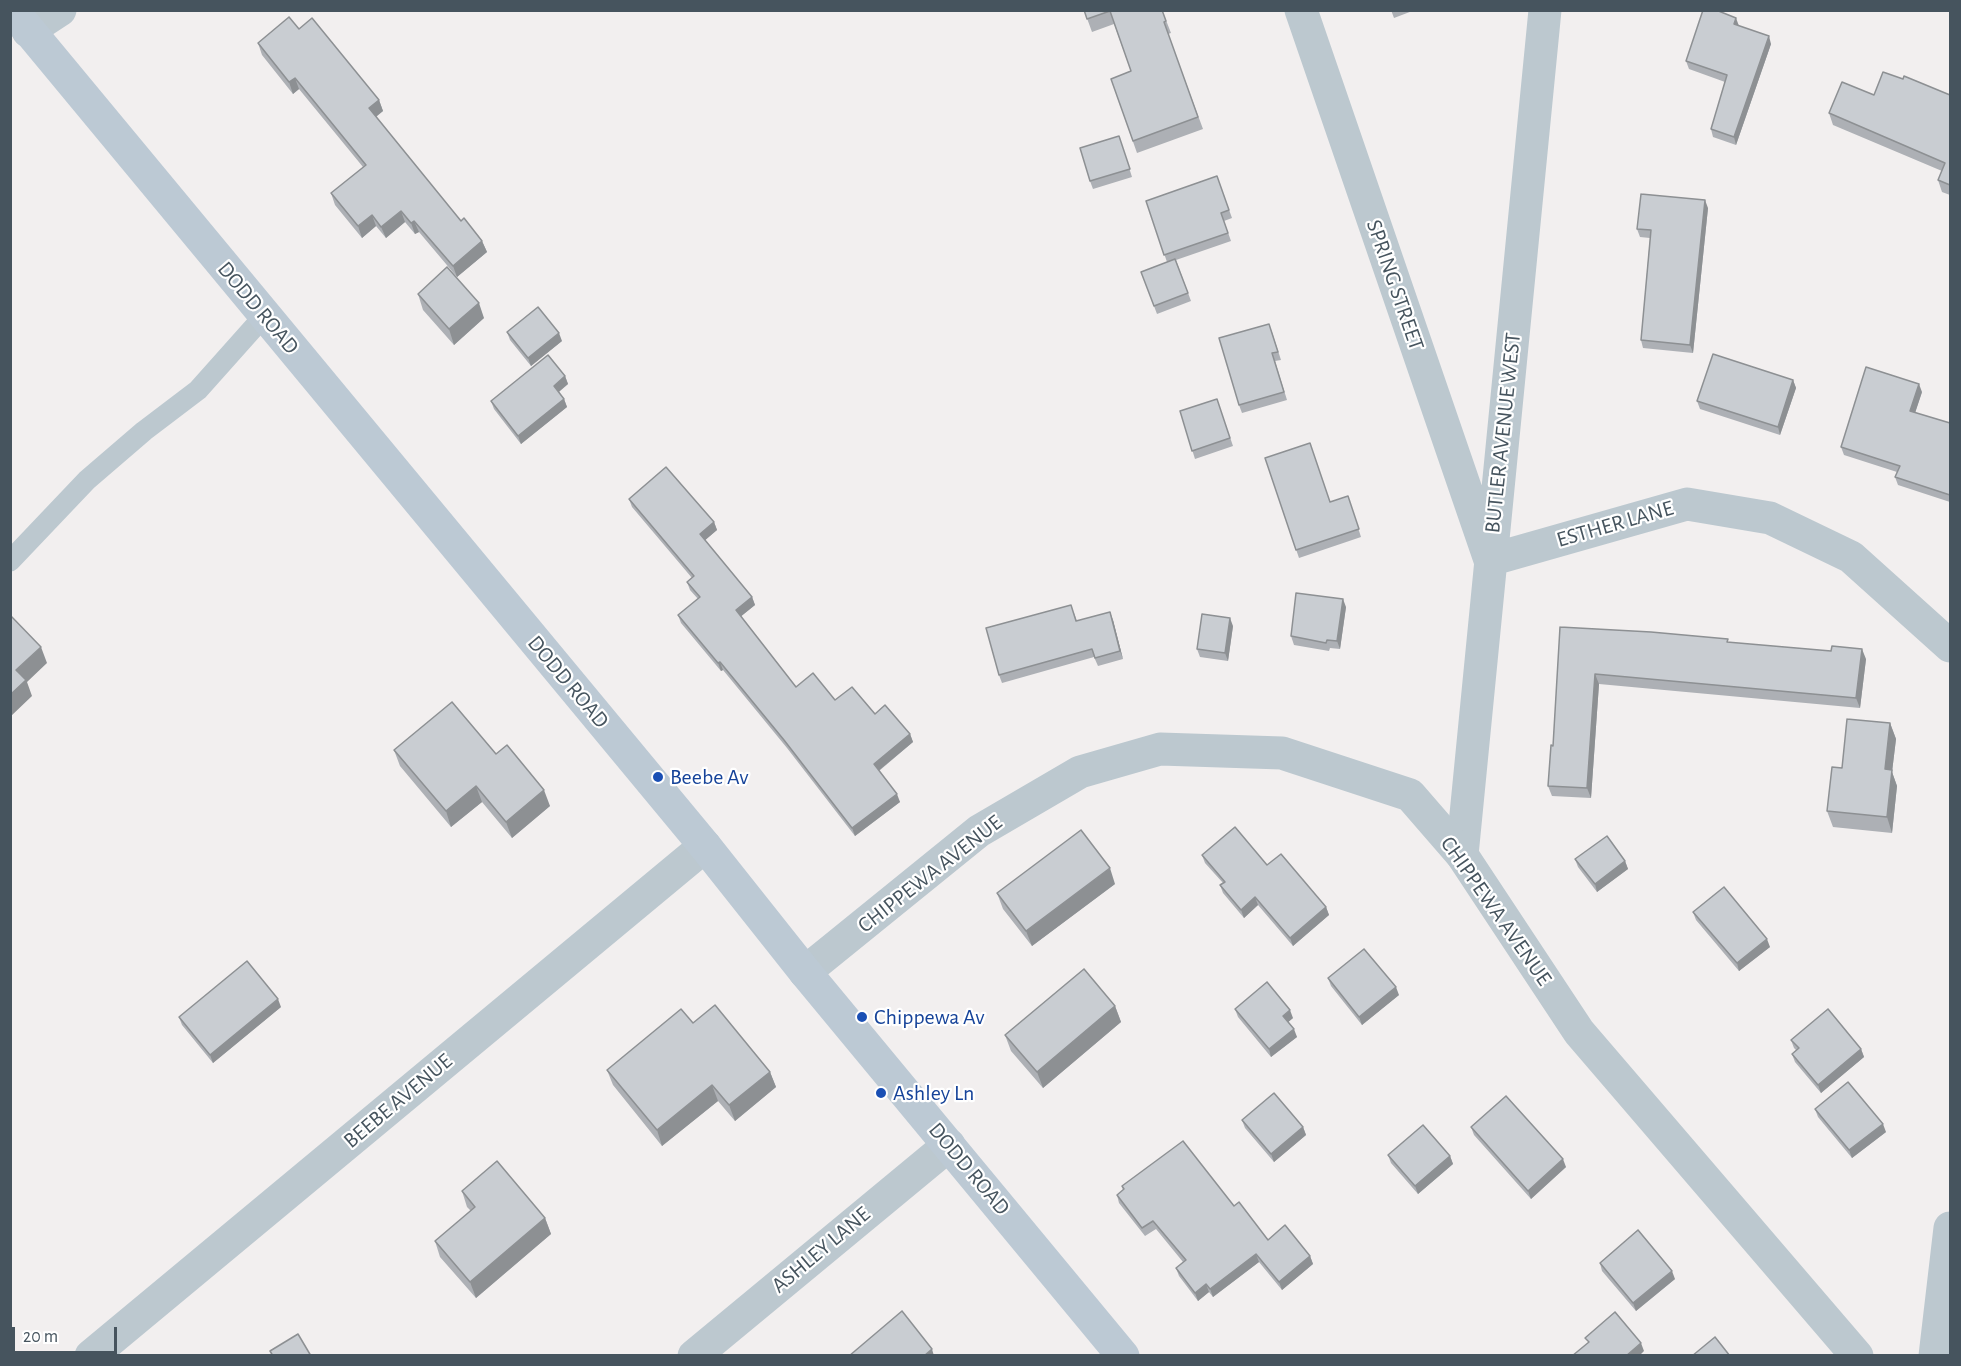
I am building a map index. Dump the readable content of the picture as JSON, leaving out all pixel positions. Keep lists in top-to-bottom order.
{
  "streets": {
    "main road": ["DODD ROAD"],
    "street": [
      "SPRING STREET",
      "BUTLER AVENUE WEST",
      "ESTHER LANE",
      "CHIPPEWA AVENUE",
      "BEEBE AVENUE",
      "ASHLEY LANE"
    ]
  },
  "crossings": [
    ["SPRING STREET", "BUTLER AVENUE WEST"],
    ["SPRING STREET", "ESTHER LANE"],
    ["DODD ROAD", "CHIPPEWA AVENUE"],
    ["DODD ROAD", "BEEBE AVENUE"],
    ["DODD ROAD", "ASHLEY LANE"],
    ["BUTLER AVENUE WEST", "ESTHER LANE"],
    ["BUTLER AVENUE WEST", "CHIPPEWA AVENUE"]
  ],
  "places": ["Beebe Av", "Chippewa Av", "Ashley Ln"],
  "scale_bar": "20 m"
}
